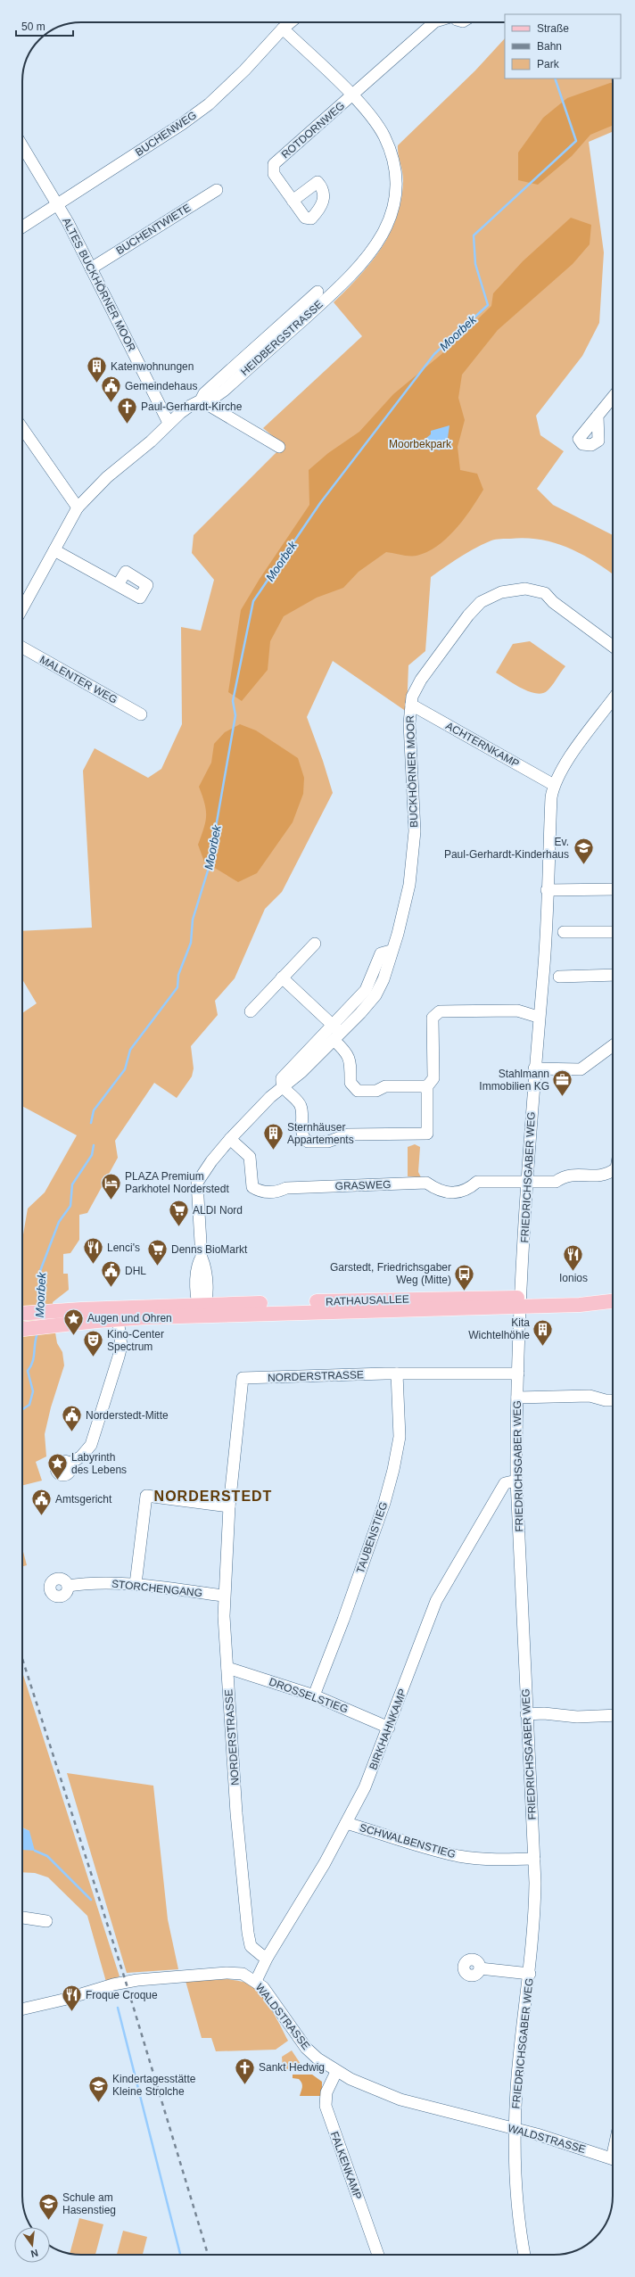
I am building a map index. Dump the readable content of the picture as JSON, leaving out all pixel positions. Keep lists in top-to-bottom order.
{
  "streets": {
    "main road": ["RATHAUSALLEE"],
    "street": [
      "ROTDORNWEG",
      "BUCHENWEG",
      "BUCHENTWIETE",
      "ALTES BUCKHÖRNER MOOR",
      "HEIDBERGSTRASSE",
      "MALENTER WEG",
      "ACHTERNKAMP",
      "BUCKHÖRNER MOOR",
      "FRIEDRICHSGABER WEG",
      "GRASWEG",
      "NORDERSTRASSE",
      "TAUBENSTIEG",
      "STORCHENGANG",
      "DROSSELSTIEG",
      "BIRKHAHNKAMP",
      "SCHWALBENSTIEG",
      "WALDSTRASSE",
      "FALKENKAMP"
    ]
  },
  "crossings": [
    ["ROTDORNWEG", "HEIDBERGSTRASSE"],
    ["BUCHENWEG", "ALTES BUCKHÖRNER MOOR"],
    ["BUCHENWEG", "HEIDBERGSTRASSE"],
    ["BUCHENTWIETE", "ALTES BUCKHÖRNER MOOR"],
    ["ALTES BUCKHÖRNER MOOR", "HEIDBERGSTRASSE"],
    ["ACHTERNKAMP", "BUCKHÖRNER MOOR"],
    ["ACHTERNKAMP", "FRIEDRICHSGABER WEG"],
    ["FRIEDRICHSGABER WEG", "GRASWEG"],
    ["FRIEDRICHSGABER WEG", "RATHAUSALLEE"],
    ["FRIEDRICHSGABER WEG", "NORDERSTRASSE"],
    ["FRIEDRICHSGABER WEG", "BIRKHAHNKAMP"],
    ["FRIEDRICHSGABER WEG", "SCHWALBENSTIEG"],
    ["FRIEDRICHSGABER WEG", "WALDSTRASSE"],
    ["NORDERSTRASSE", "TAUBENSTIEG"],
    ["NORDERSTRASSE", "STORCHENGANG"],
    ["NORDERSTRASSE", "DROSSELSTIEG"],
    ["NORDERSTRASSE", "BIRKHAHNKAMP"],
    ["TAUBENSTIEG", "DROSSELSTIEG"],
    ["DROSSELSTIEG", "BIRKHAHNKAMP"],
    ["BIRKHAHNKAMP", "SCHWALBENSTIEG"],
    ["BIRKHAHNKAMP", "WALDSTRASSE"],
    ["WALDSTRASSE", "FALKENKAMP"]
  ],
  "districts": ["NORDERSTEDT"],
  "water": ["Moorbek"],
  "parks": ["Moorbekpark"],
  "places": {
    "building": ["Katenwohnungen", "Sternhäuser Appartements", "Kita Wichtelhöhle"],
    "public building": [
      "Gemeindehaus",
      "DHL",
      "Norderstedt-Mitte",
      "Amtsgericht"
    ],
    "church": ["Paul-Gerhardt-Kirche", "Sankt Hedwig"],
    "school or university": ["Ev. Paul-Gerhardt-Kinderhaus", "Kindertagesstätte Kleine Strolche", "Schule am Hasenstieg"],
    "office": ["Stahlmann Immobilien KG"],
    "hotel": ["PLAZA Premium Parkhotel Norderstedt"],
    "supermarket": ["ALDI Nord", "Denns BioMarkt"],
    "restaurant": ["Lenci's", "Ionios", "Froque Croque"],
    "bus stop": ["Garstedt, Friedrichsgaber Weg (Mitte)"],
    "place": ["Augen und Ohren", "Labyrinth des Lebens"],
    "theatre": ["Kino-Center Spectrum"]
  },
  "legend": ["Straße", "Bahn", "Park"],
  "scale_bar": "50 m",
  "north": "bottom"
}
